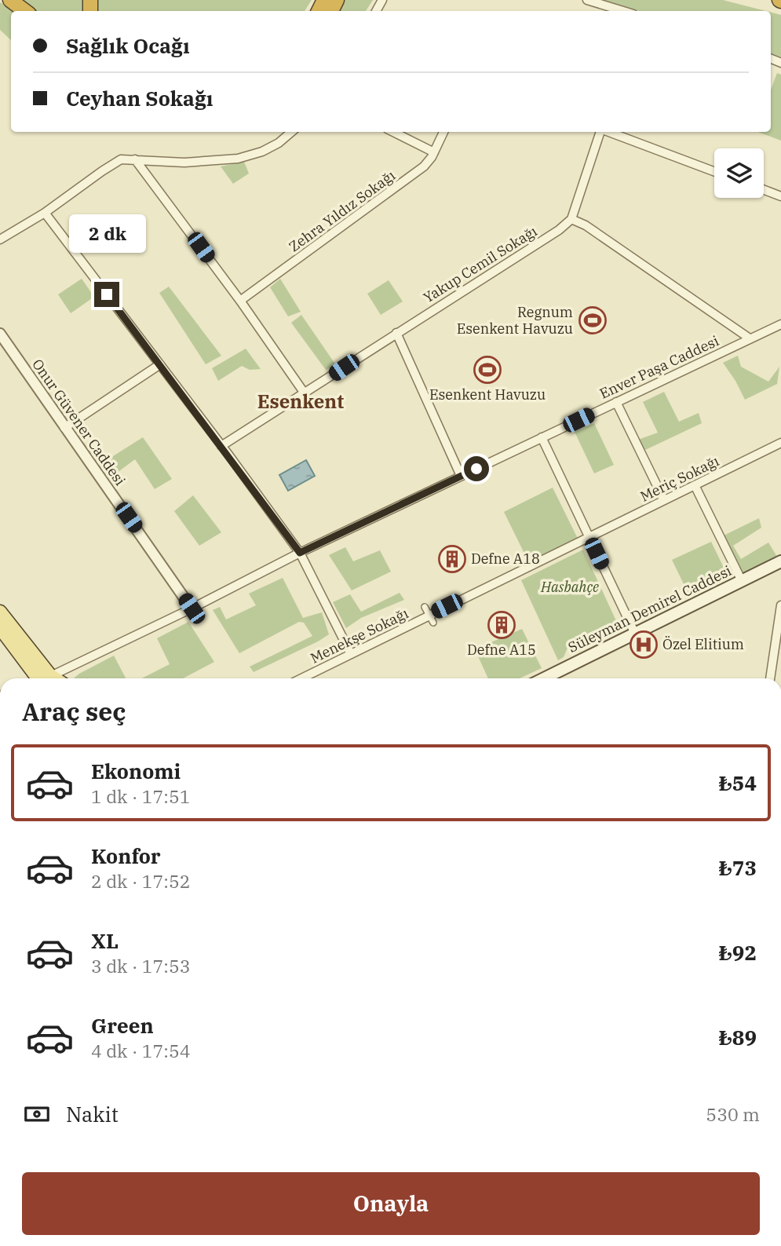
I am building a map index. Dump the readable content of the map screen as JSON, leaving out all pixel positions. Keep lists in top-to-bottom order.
{
  "streets": {
    "main road": ["Süleyman Demirel Caddesi"],
    "street": [
      "Zehra Yıldız Sokağı",
      "Yakup Cemil Sokağı",
      "Enver Paşa Caddesi",
      "Onur Güvener Caddesi",
      "Meriç Sokağı",
      "Menekşe Sokağı"
    ]
  },
  "crossings": [
    ["Enver Paşa Caddesi", "Onur Güvener Caddesi"],
    ["Meriç Sokağı", "Menekşe Sokağı"]
  ],
  "districts": ["Esenkent"],
  "parks": ["Hasbahçe"],
  "places": {
    "sports": ["Regnum Esenkent Havuzu", "Esenkent Havuzu"],
    "building": ["Defne A18", "Defne A15"],
    "hospital": ["Özel Elitium"]
  },
  "page": {
    "banner": ["Sağlık Ocağı", "Ceyhan Sokağı"],
    "bubble": "2 dk",
    "heading": "Araç seç",
    "list": [
      {
        "name": "Ekonomi",
        "note": "1 dk · 17:51",
        "value": "₺54"
      },
      {
        "name": "Konfor",
        "note": "2 dk · 17:52",
        "value": "₺73"
      },
      {
        "name": "XL",
        "note": "3 dk · 17:53",
        "value": "₺92"
      },
      {
        "name": "Green",
        "note": "4 dk · 17:54",
        "value": "₺89"
      }
    ],
    "pay": ["Nakit", "530 m"],
    "buttons": "Onayla"
  }
}
